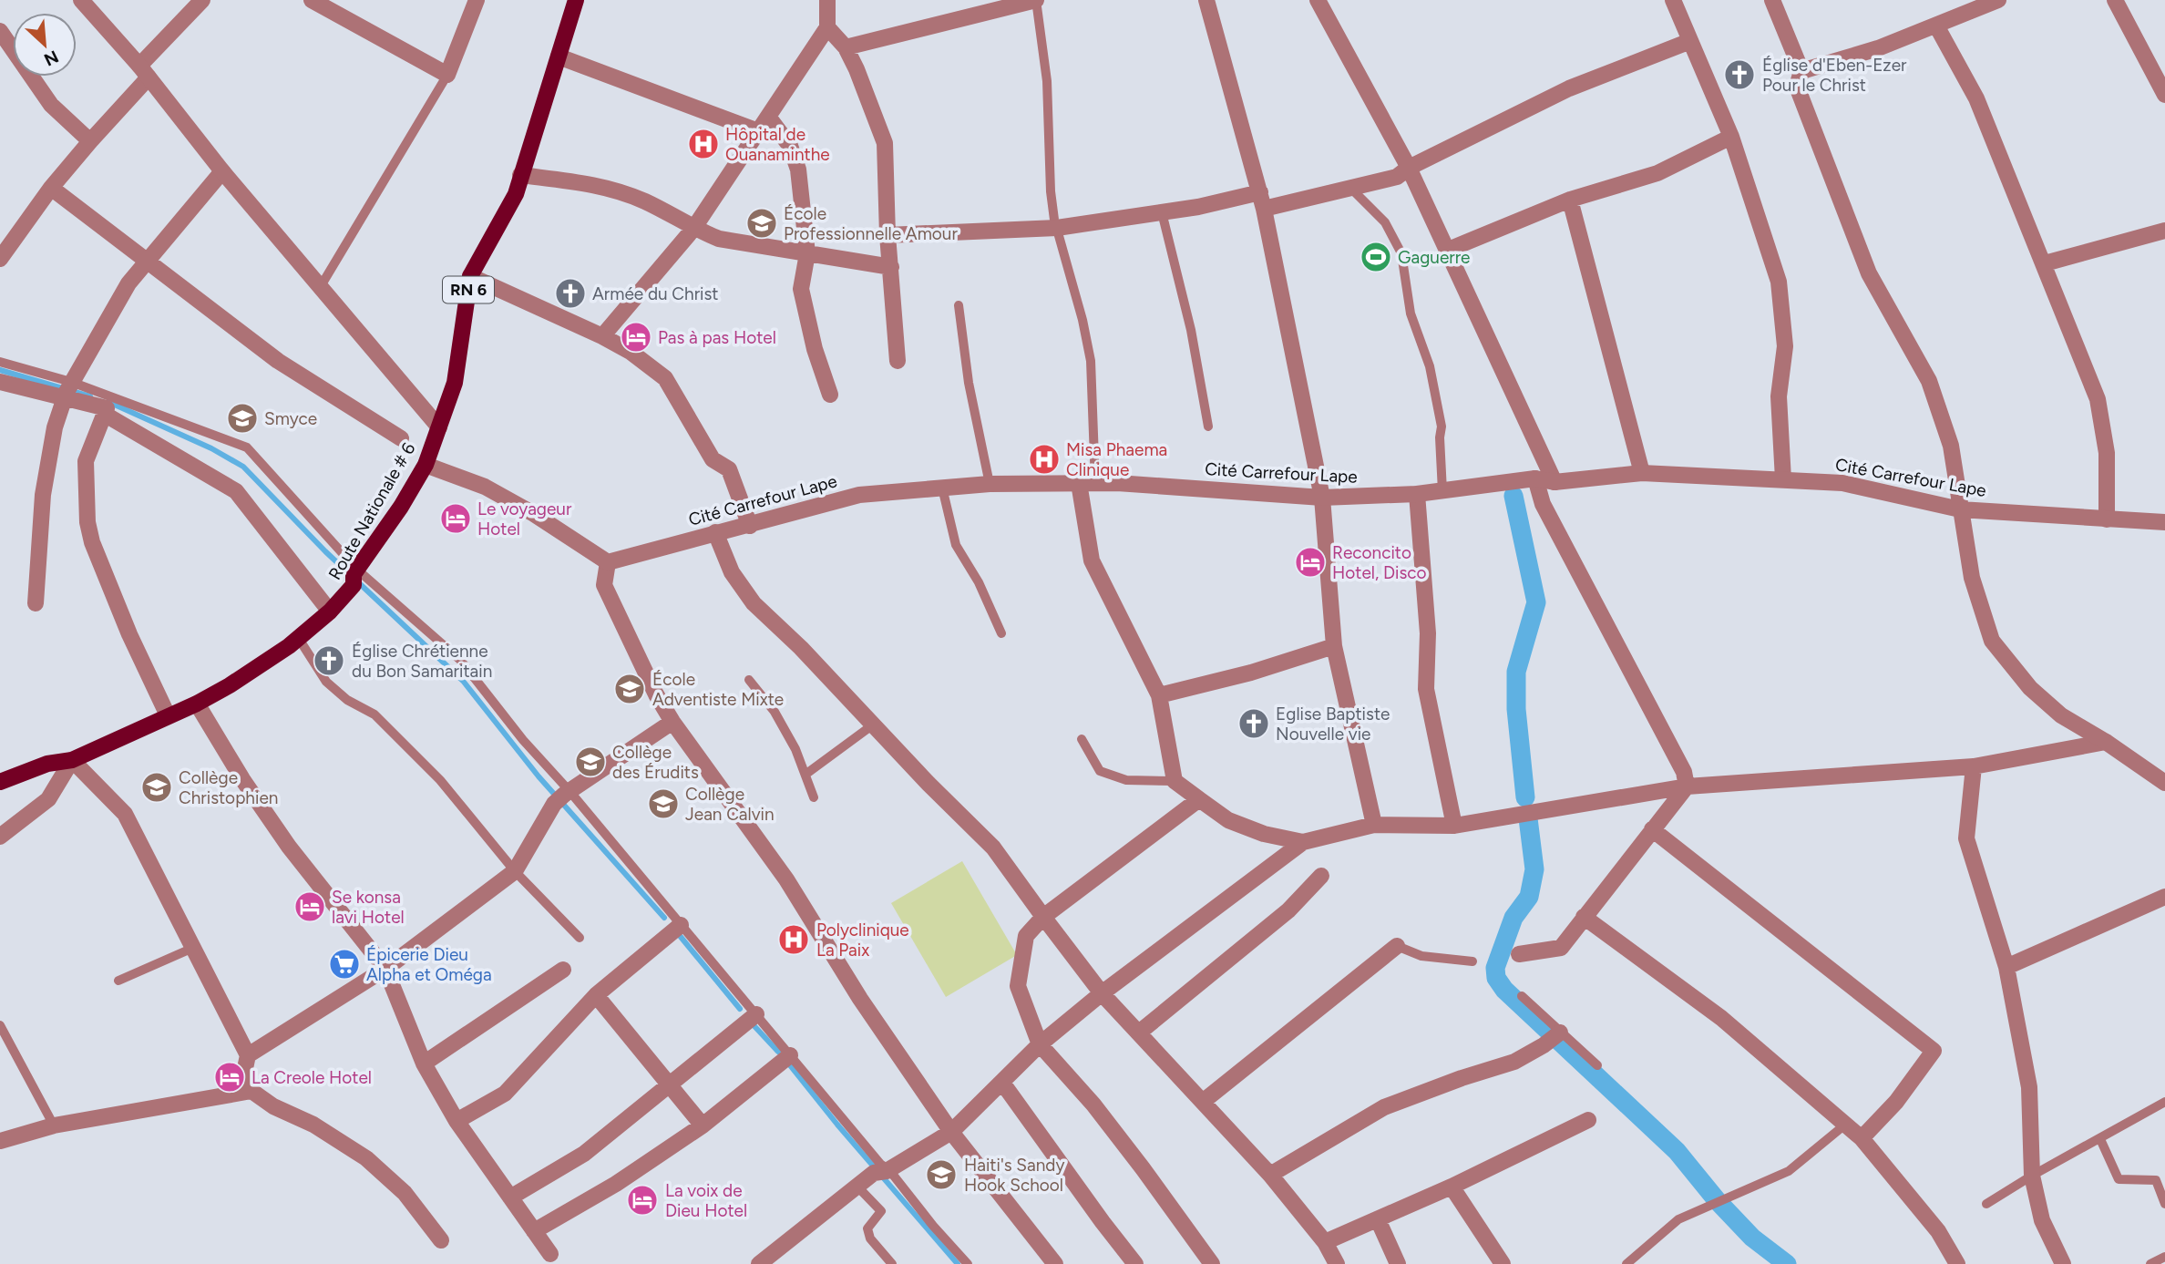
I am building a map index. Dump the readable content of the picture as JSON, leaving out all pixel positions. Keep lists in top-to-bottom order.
{
  "streets": {
    "main road": ["RN 6", "Route Nationale # 6"],
    "street": ["Cité Carrefour Lape"]
  },
  "places": {
    "church": [
      "Église d'Eben-Ezer Pour le Christ",
      "Armée du Christ",
      "Église Chrétienne du Bon Samaritain",
      "Eglise Baptiste Nouvelle vie"
    ],
    "hospital": ["Hôpital de Ouanaminthe", "Misa Phaema Clinique", "Polyclinique La Paix"],
    "school or university": [
      "École Professionnelle Amour",
      "Smyce",
      "École Adventiste Mixte",
      "Collège des Érudits",
      "Collège Christophien",
      "Collège Jean Calvin",
      "Haiti's Sandy Hook School"
    ],
    "sports": ["Gaguerre"],
    "hotel": [
      "Pas à pas Hotel",
      "Le voyageur Hotel",
      "Reconcito Hotel, Disco",
      "Se konsa lavi Hotel",
      "La Creole Hotel",
      "La voix de Dieu Hotel"
    ],
    "supermarket": ["Épicerie Dieu Alpha et Oméga"]
  },
  "north": "bottom right"
}
